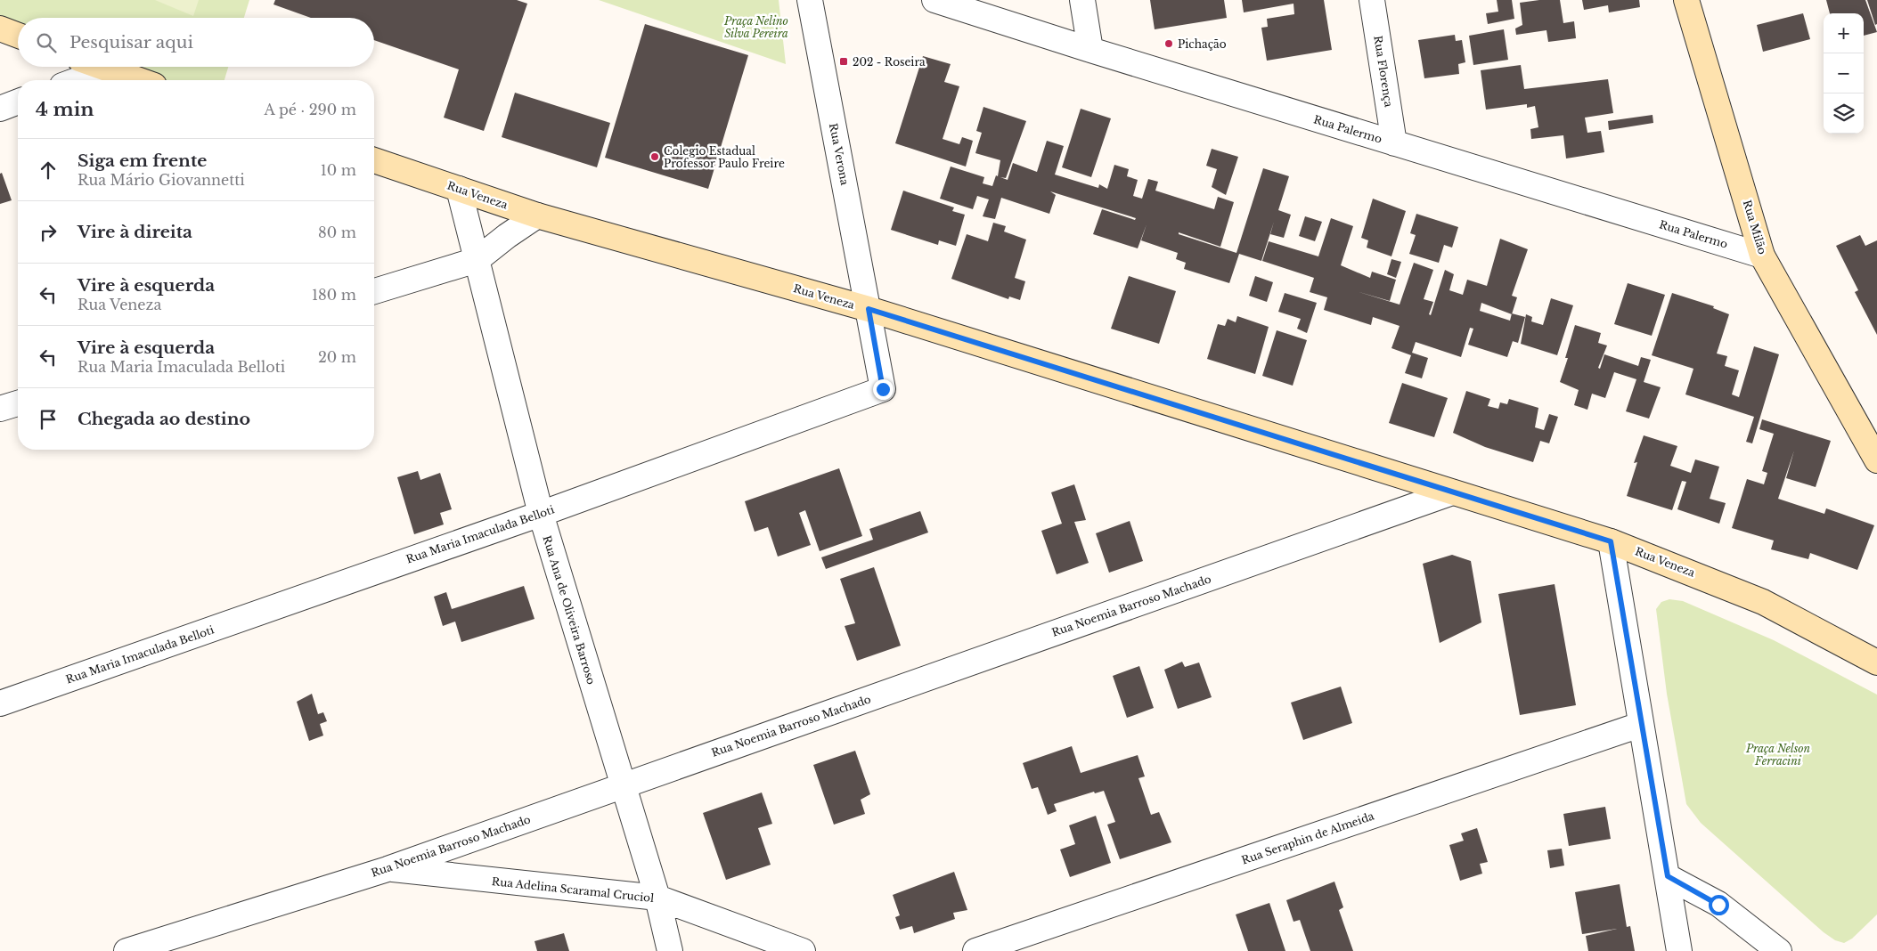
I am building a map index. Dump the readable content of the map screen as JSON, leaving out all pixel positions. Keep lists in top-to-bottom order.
{
  "streets": {
    "street": [
      "Rua Florença",
      "Rua Palermo",
      "Rua Verona",
      "Rua Veneza",
      "Rua Milão",
      "Rua Maria Imaculada Belloti",
      "Rua Noemia Barroso Machado",
      "Rua Ana de Oliveira Barroso",
      "Rua Seraphin de Almeida",
      "Rua Adelina Scaramal Cruciol"
    ]
  },
  "crossings": [
    ["Rua Florença", "Rua Palermo"],
    ["Rua Palermo", "Rua Milão"],
    ["Rua Verona", "Rua Veneza"],
    ["Rua Verona", "Rua Maria Imaculada Belloti"],
    ["Rua Veneza", "Rua Maria Imaculada Belloti"],
    ["Rua Veneza", "Rua Noemia Barroso Machado"],
    ["Rua Veneza", "Rua Ana de Oliveira Barroso"],
    ["Rua Maria Imaculada Belloti", "Rua Ana de Oliveira Barroso"],
    ["Rua Noemia Barroso Machado", "Rua Ana de Oliveira Barroso"],
    ["Rua Noemia Barroso Machado", "Rua Adelina Scaramal Cruciol"],
    ["Rua Ana de Oliveira Barroso", "Rua Adelina Scaramal Cruciol"]
  ],
  "parks": ["Praça Nelino Silva Pereira", "Praça Nelson Ferracini"],
  "places": {
    "other": ["Pichação", "Colegio Estadual Professor Paulo Freire"],
    "transit": ["202 - Roseira"]
  },
  "page": {
    "map_buttons": ["+", "−"],
    "search": "Pesquisar aqui",
    "heading": ["4 min", "A pé · 290 m"],
    "list": [
      ["Siga em frente", "Rua Mário Giovannetti", "10 m"],
      ["Vire à direita", "80 m"],
      ["Vire à esquerda", "Rua Veneza", "180 m"],
      ["Vire à esquerda", "Rua Maria Imaculada Belloti", "20 m"],
      "Chegada ao destino"
    ]
  }
}
